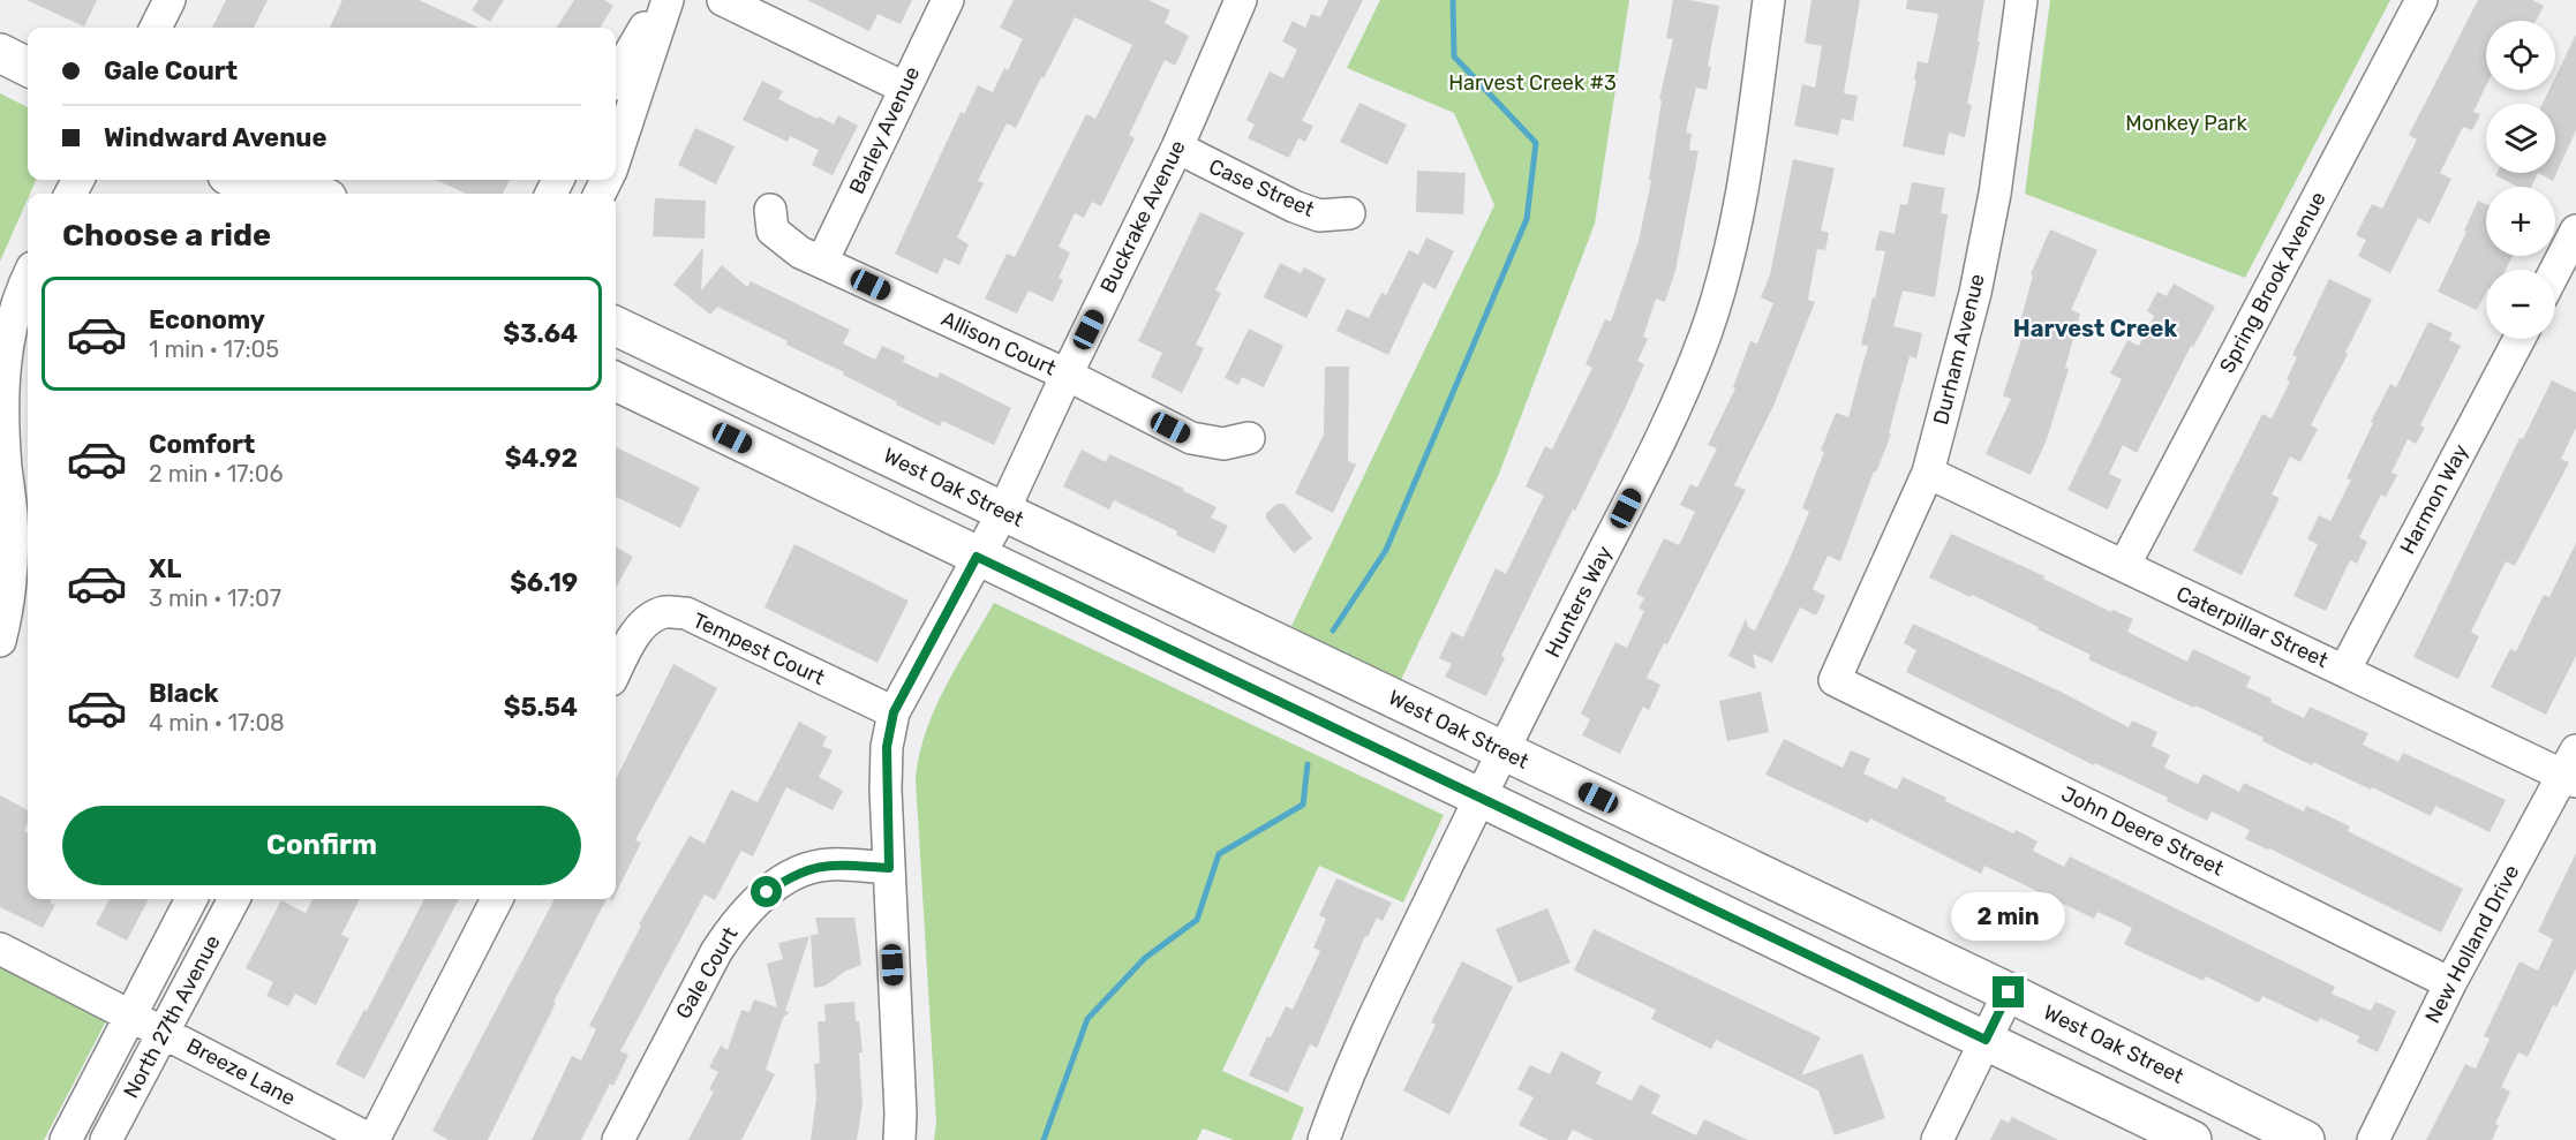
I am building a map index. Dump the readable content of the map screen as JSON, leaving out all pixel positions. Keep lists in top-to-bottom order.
{
  "streets": {
    "main road": ["West Oak Street"],
    "street": [
      "Barley Avenue",
      "Case Street",
      "Buckrake Avenue",
      "Spring Brook Avenue",
      "Allison Court",
      "Durham Avenue",
      "Harmon Way",
      "Hunters Way",
      "Caterpillar Street",
      "Tempest Court",
      "John Deere Street",
      "New Holland Drive",
      "Gale Court",
      "North 27th Avenue",
      "Breeze Lane"
    ]
  },
  "crossings": [
    ["Barley Avenue", "Allison Court"],
    ["Case Street", "Buckrake Avenue"],
    ["Buckrake Avenue", "Allison Court"],
    ["Buckrake Avenue", "West Oak Street"],
    ["Buckrake Avenue", "Tempest Court"],
    ["Buckrake Avenue", "Gale Court"],
    ["Spring Brook Avenue", "Caterpillar Street"],
    ["Durham Avenue", "Caterpillar Street"],
    ["Durham Avenue", "John Deere Street"],
    ["West Oak Street", "Hunters Way"],
    ["Harmon Way", "Caterpillar Street"],
    ["Caterpillar Street", "New Holland Drive"],
    ["John Deere Street", "New Holland Drive"],
    ["North 27th Avenue", "Breeze Lane"]
  ],
  "districts": ["Harvest Creek"],
  "parks": ["Harvest Creek #3", "Monkey Park"],
  "page": {
    "map_buttons": ["+", "−"],
    "banner": ["Gale Court", "Windward Avenue"],
    "heading": "Choose a ride",
    "list": [
      {
        "name": "Economy",
        "note": "1 min · 17:05",
        "value": "$3.64"
      },
      {
        "name": "Comfort",
        "note": "2 min · 17:06",
        "value": "$4.92"
      },
      {
        "name": "XL",
        "note": "3 min · 17:07",
        "value": "$6.19"
      },
      {
        "name": "Black",
        "note": "4 min · 17:08",
        "value": "$5.54"
      }
    ],
    "buttons": "Confirm",
    "bubble": "2 min"
  }
}
